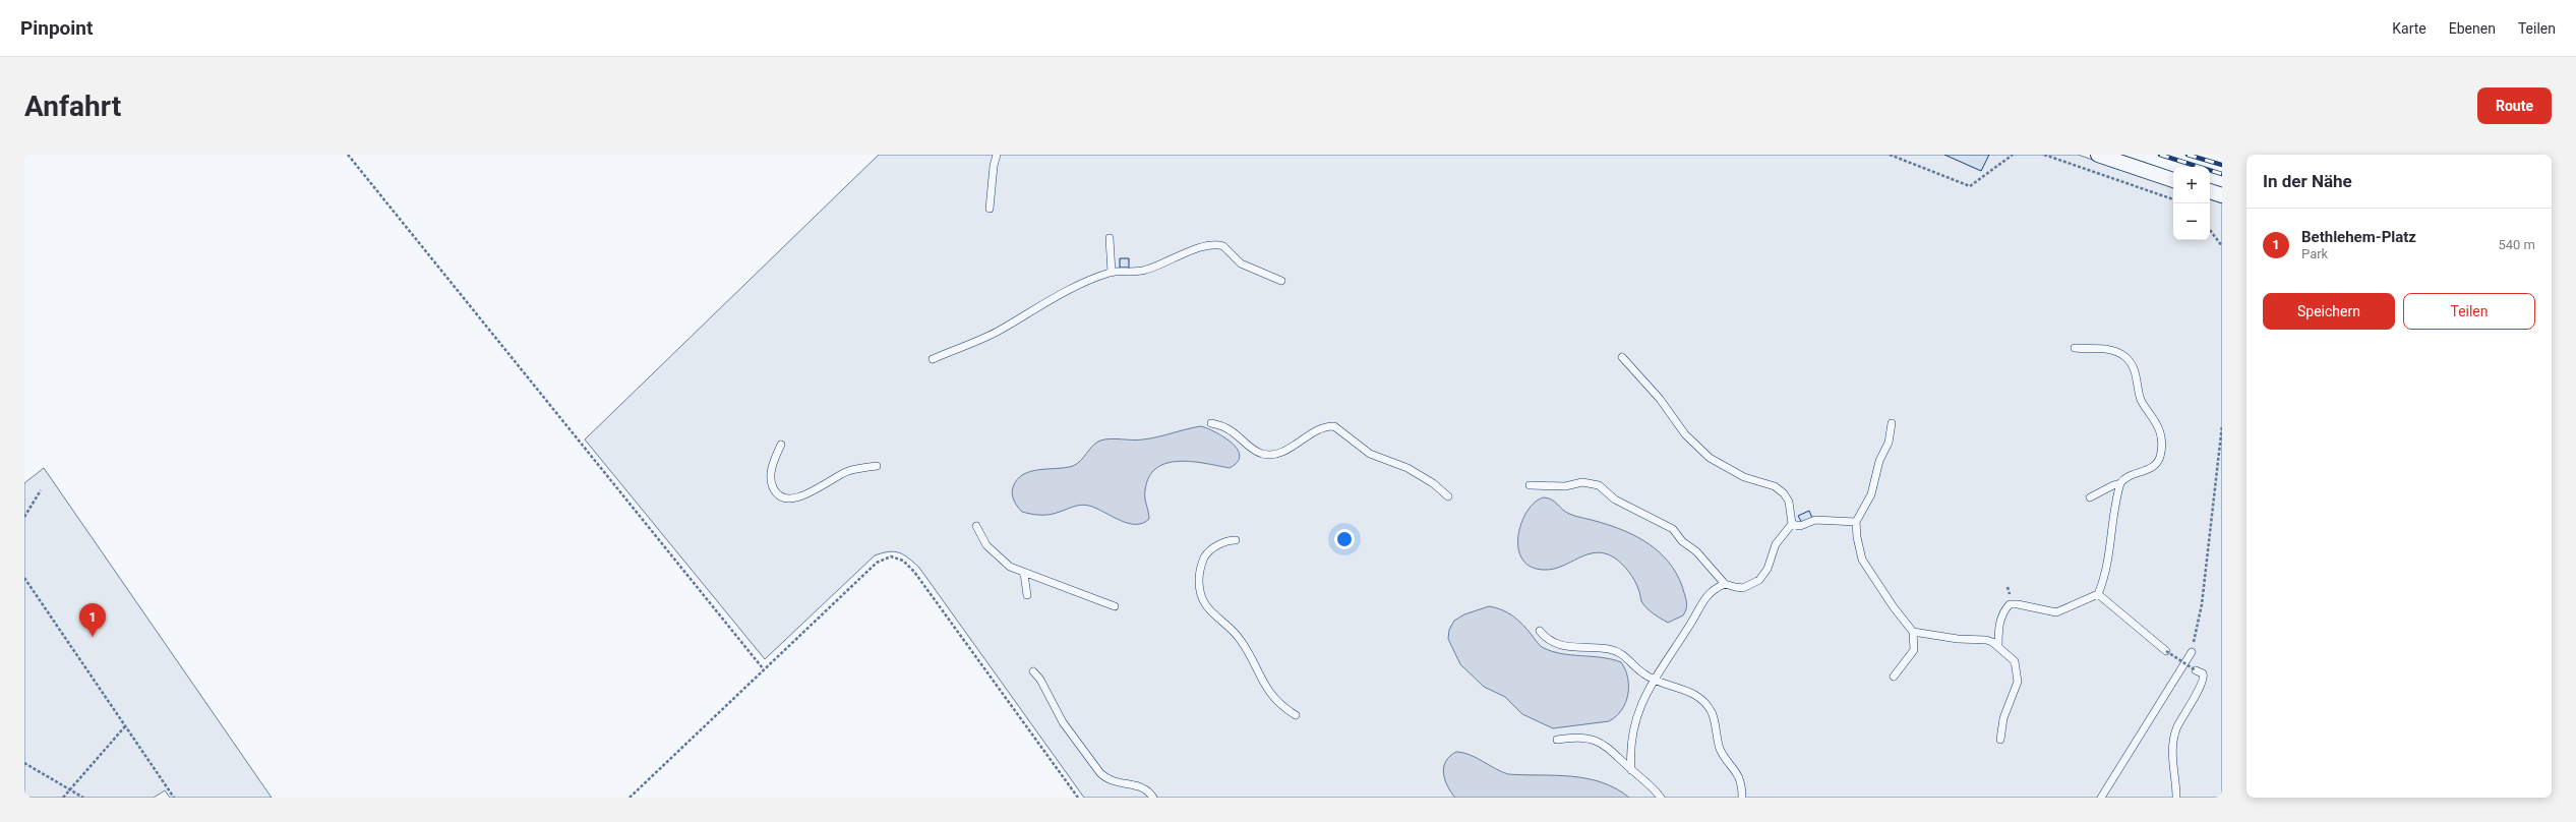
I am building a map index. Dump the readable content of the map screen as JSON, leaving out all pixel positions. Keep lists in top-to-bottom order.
{
  "page": {
    "header": "Pinpoint",
    "nav": ["Karte", "Ebenen", "Teilen"],
    "buttons": [
      "Route",
      ["Speichern", "Teilen"]
    ],
    "title": "Anfahrt",
    "heading": "In der Nähe",
    "map_buttons": ["+", "−"],
    "list": [
      {
        "mark": "1",
        "name": "Bethlehem-Platz",
        "note": "Park",
        "value": "540 m"
      }
    ],
    "pins": "1"
  }
}
